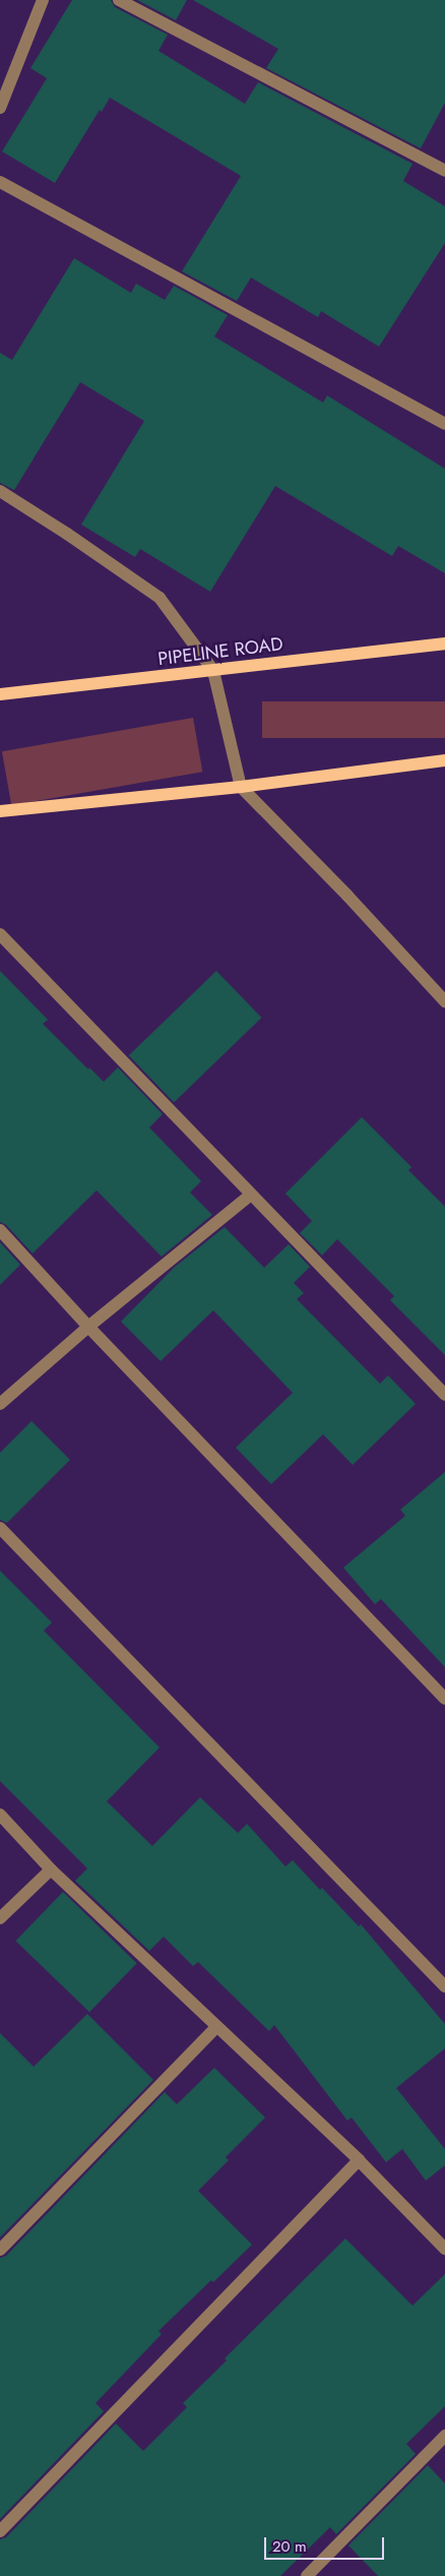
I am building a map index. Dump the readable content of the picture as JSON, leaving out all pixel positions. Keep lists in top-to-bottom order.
{
  "streets": {
    "main road": ["PIPELINE ROAD"]
  },
  "scale_bar": "20 m"
}
